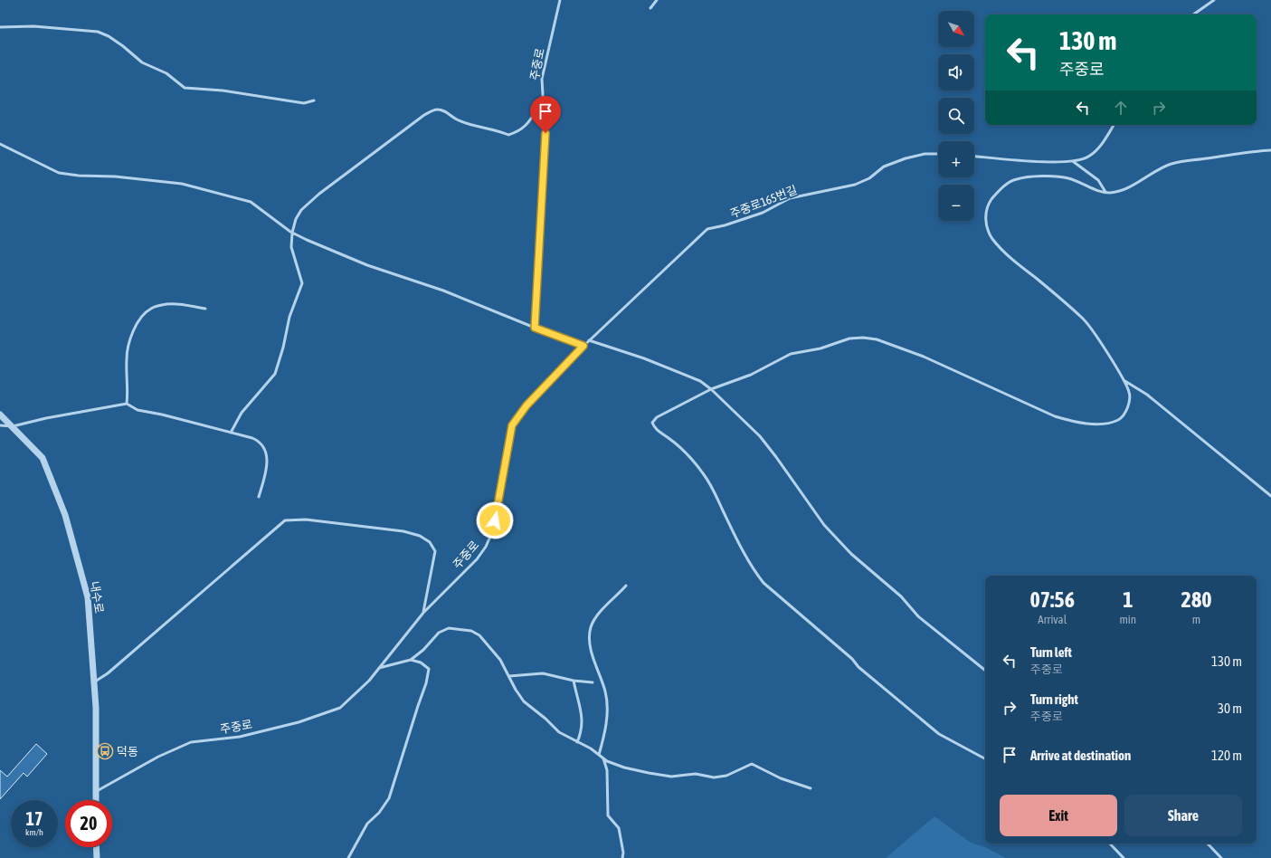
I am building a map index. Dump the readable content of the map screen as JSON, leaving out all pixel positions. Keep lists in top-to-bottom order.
{
  "streets": {
    "street": ["내수로"],
    "lane": ["주중로", "주중로165번길"]
  },
  "crossings": [
    ["주중로", "주중로165번길"],
    ["주중로", "내수로"]
  ],
  "places": {
    "bus stop": ["덕동"]
  },
  "north": "bottom right",
  "page": {
    "map_buttons": ["+", "−"],
    "turn": ["130 m", "주중로"],
    "eta": [
      "07:56",
      "Arrival",
      "1",
      "min",
      "280",
      "m"
    ],
    "list": [
      {
        "name": "Turn left",
        "note": "주중로",
        "value": "130 m"
      },
      {
        "name": "Turn right",
        "note": "주중로",
        "value": "30 m"
      },
      {
        "name": "Arrive at destination",
        "value": "120 m"
      }
    ],
    "buttons": ["Exit", "Share"],
    "speed": "17 km/h",
    "limit": "20"
  }
}
